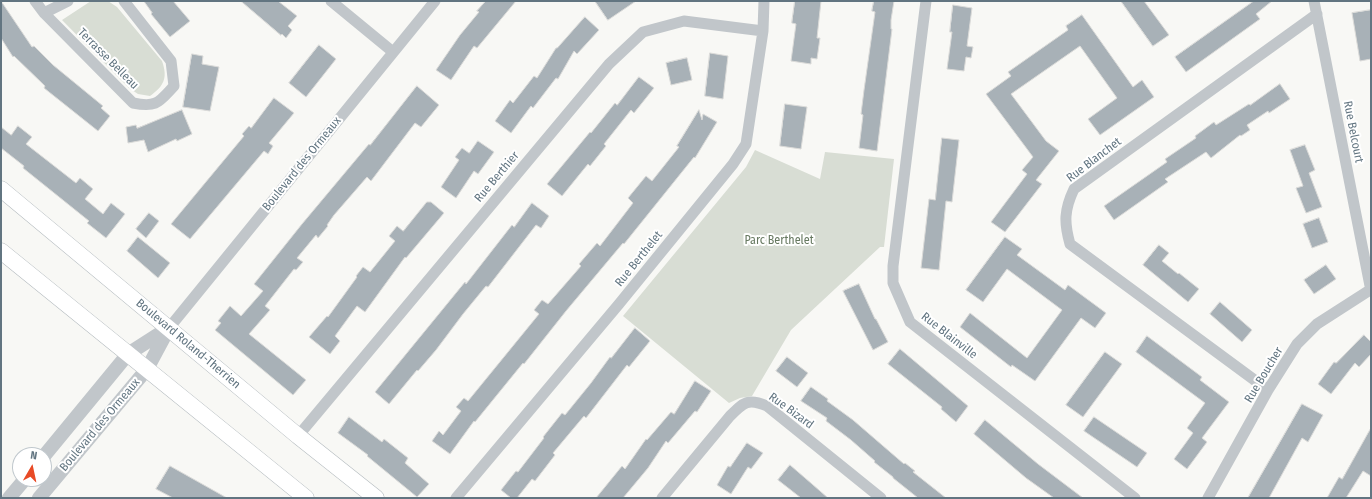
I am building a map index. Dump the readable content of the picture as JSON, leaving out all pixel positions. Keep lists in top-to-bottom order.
{
  "streets": {
    "main road": ["Boulevard Roland-Therrien"],
    "street": [
      "Terrasse Belleau",
      "Rue Belcourt",
      "Rue Blanchet",
      "Boulevard des Ormeaux",
      "Rue Berthier",
      "Rue Berthelet",
      "Rue Blainville",
      "Rue Boucher",
      "Rue Bizard"
    ]
  },
  "crossings": [
    ["Rue Belcourt", "Rue Blanchet"],
    ["Rue Belcourt", "Rue Boucher"],
    ["Rue Blanchet", "Rue Boucher"],
    ["Boulevard des Ormeaux", "Boulevard Roland-Therrien"],
    ["Rue Berthier", "Rue Berthelet"],
    ["Rue Berthier", "Boulevard Roland-Therrien"]
  ],
  "parks": ["Parc Berthelet"],
  "north": "top"
}
